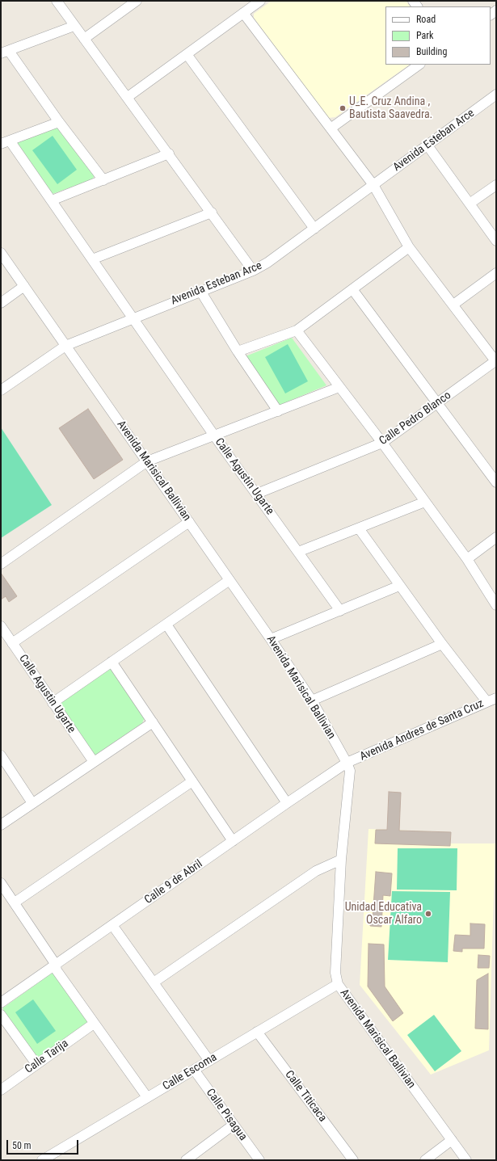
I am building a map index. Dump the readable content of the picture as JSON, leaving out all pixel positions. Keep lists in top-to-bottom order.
{
  "streets": {
    "street": [
      "Avenida Esteban Arce",
      "Calle Pedro Blanco",
      "Avenida Marisical Ballivian",
      "Calle Agustin Ugarte",
      "Avenida Andres de Santa Cruz",
      "Calle 9 de Abril",
      "Calle Tarija",
      "Calle Escoma",
      "Calle Titicaca",
      "Calle Pisagua"
    ]
  },
  "crossings": [
    ["Avenida Esteban Arce", "Avenida Marisical Ballivian"],
    ["Calle Pedro Blanco", "Calle Agustin Ugarte"],
    ["Avenida Marisical Ballivian", "Calle Agustin Ugarte"],
    ["Avenida Marisical Ballivian", "Avenida Andres de Santa Cruz"],
    ["Avenida Marisical Ballivian", "Calle 9 de Abril"],
    ["Avenida Marisical Ballivian", "Calle Escoma"],
    ["Avenida Andres de Santa Cruz", "Calle 9 de Abril"],
    ["Calle Escoma", "Calle Titicaca"],
    ["Calle Escoma", "Calle Pisagua"]
  ],
  "places": ["U_E. Cruz Andina , Bautista Saavedra.", "Unidad Educativa Oscar Alfaro"],
  "legend": ["Road", "Park", "Building"],
  "scale_bar": "50 m"
}
